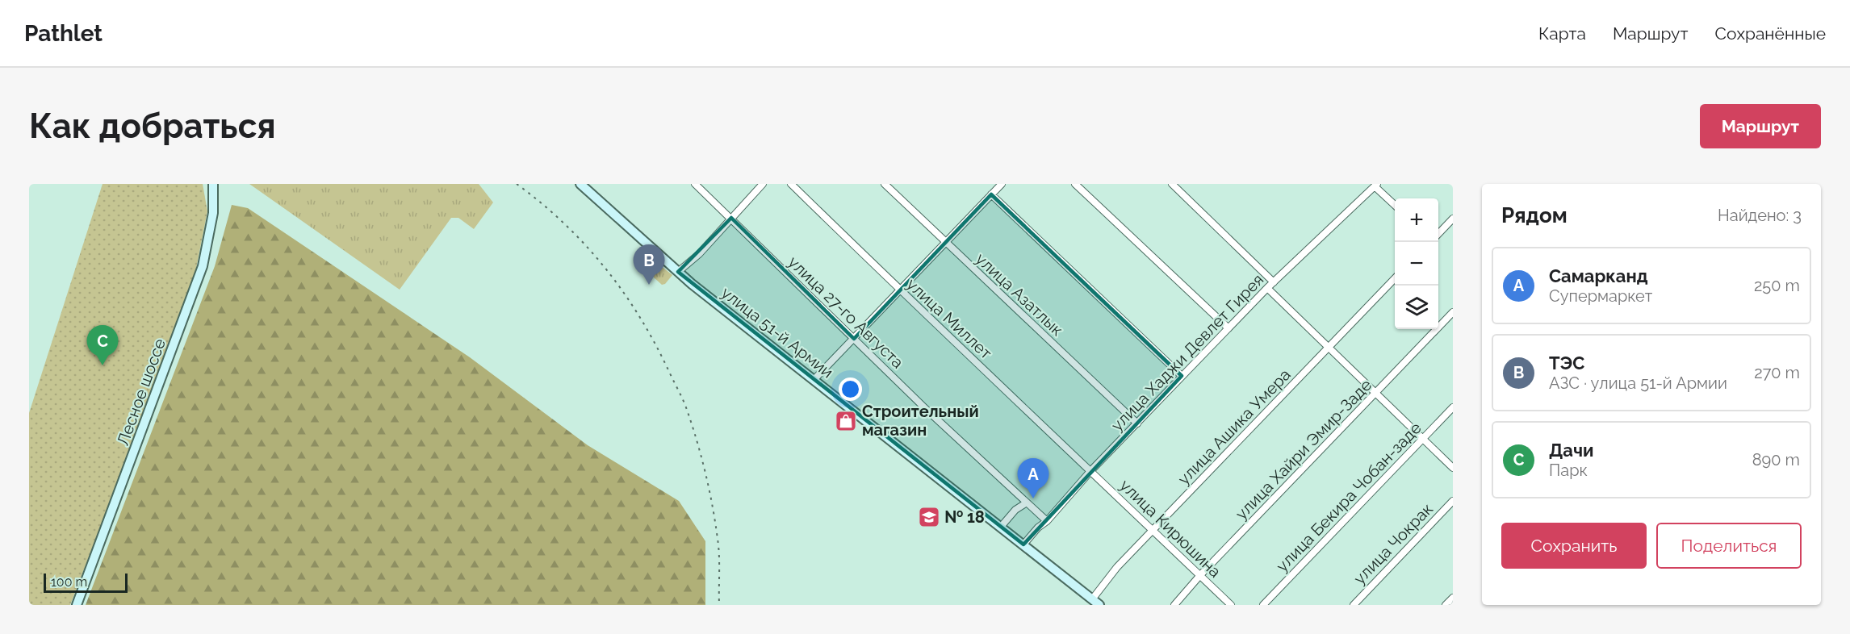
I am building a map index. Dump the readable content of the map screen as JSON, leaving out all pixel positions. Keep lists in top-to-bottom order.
{
  "streets": {
    "main road": ["улица 51-й Армии", "Лесное шоссе"],
    "street": [
      "улица Азатлык",
      "улица 27-го Августа",
      "улица Миллет",
      "улица Хаджи Девлет Гирея",
      "улица Ашика Умера",
      "улица Хайри Эмир-Заде",
      "улица Бекира Чобан-заде",
      "улица Кирюшина",
      "улица Чокрак"
    ]
  },
  "crossings": [
    ["улица Азатлык", "улица Хаджи Девлет Гирея"],
    ["улица 27-го Августа", "улица Хаджи Девлет Гирея"],
    ["улица Миллет", "улица Хаджи Девлет Гирея"],
    ["улица Миллет", "улица Кирюшина"],
    ["улица 51-й Армии", "улица Хаджи Девлет Гирея"],
    ["улица 51-й Армии", "улица Ашика Умера"],
    ["улица Хаджи Девлет Гирея", "улица Кирюшина"],
    ["улица Ашика Умера", "улица Кирюшина"],
    ["улица Хайри Эмир-Заде", "улица Кирюшина"]
  ],
  "places": {
    "shop": ["Строительный магазин"],
    "school or university": ["№ 18"]
  },
  "scale_bar": "100 m",
  "page": {
    "header": "Pathlet",
    "nav": ["Карта", "Маршрут", "Сохранённые"],
    "buttons": [
      "Маршрут",
      ["Сохранить", "Поделиться"]
    ],
    "title": "Как добраться",
    "heading": ["Рядом", "Найдено: 3"],
    "map_buttons": ["+", "−"],
    "pins": ["B", "C", "A"],
    "list": [
      {
        "mark": "A",
        "name": "Самарканд",
        "note": "Супермаркет",
        "value": "250 m"
      },
      {
        "mark": "B",
        "name": "ТЭС",
        "note": "АЗС · улица 51-й Армии",
        "value": "270 m"
      },
      {
        "mark": "C",
        "name": "Дачи",
        "note": "Парк",
        "value": "890 m"
      }
    ],
    "scale": "100 m"
  }
}
